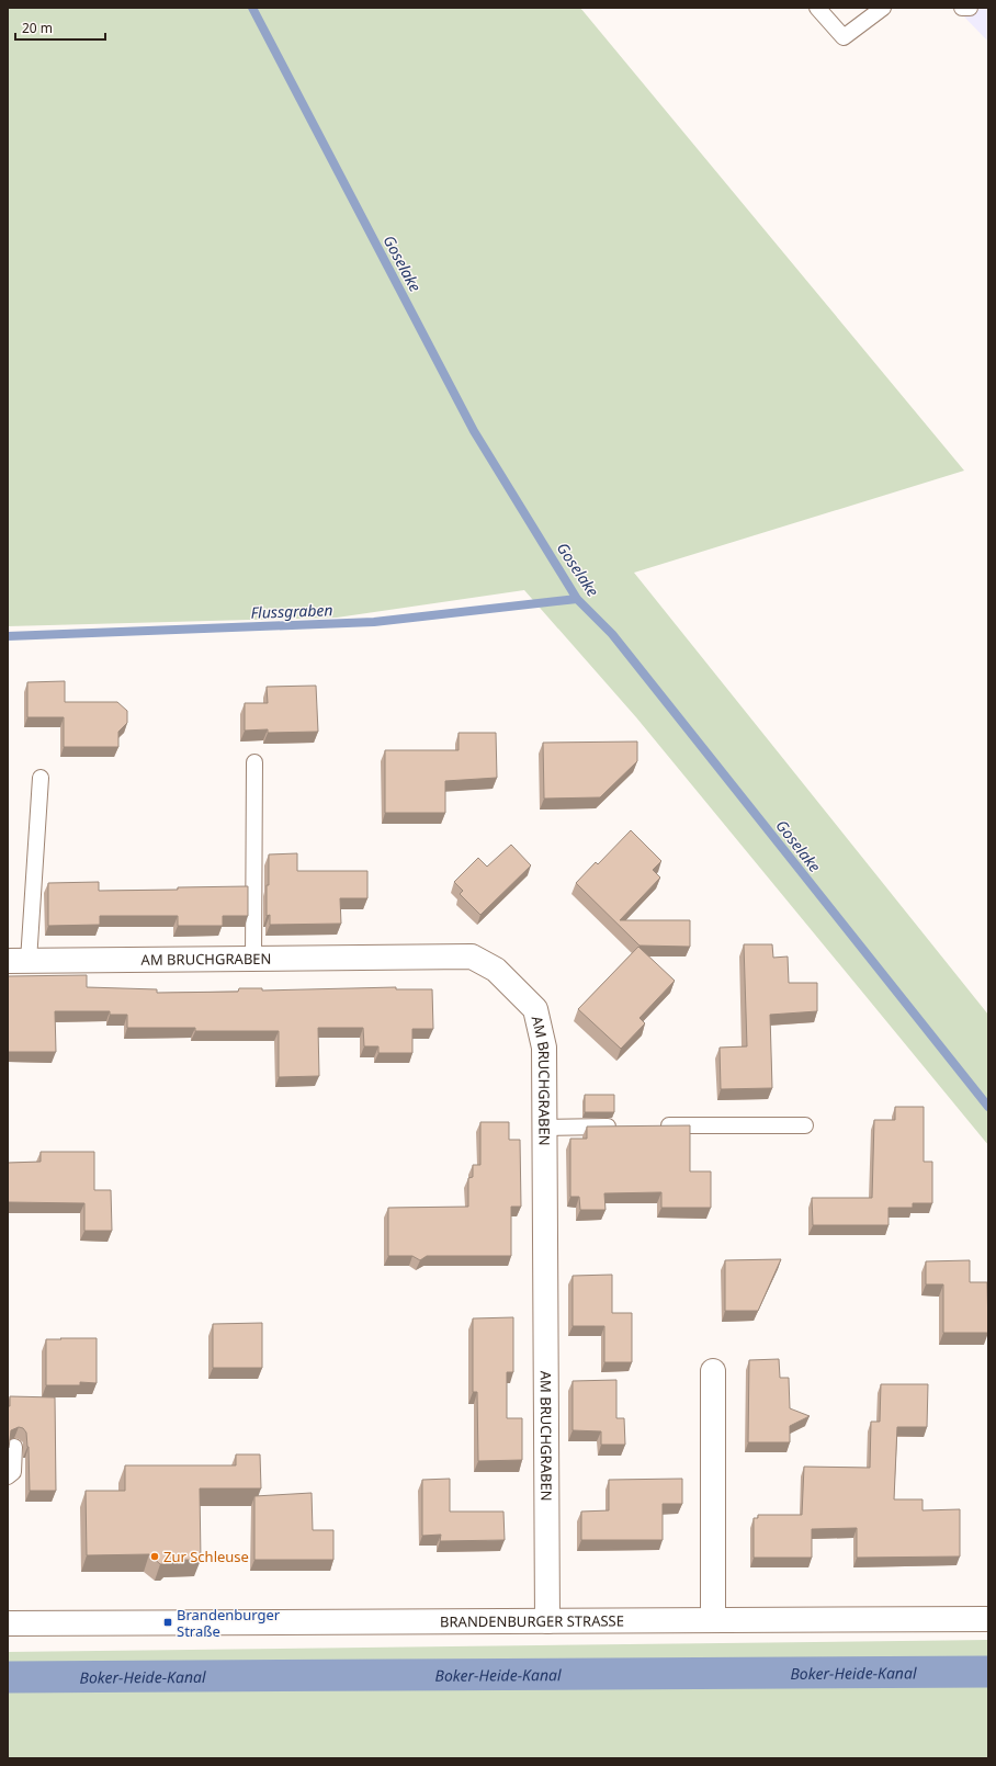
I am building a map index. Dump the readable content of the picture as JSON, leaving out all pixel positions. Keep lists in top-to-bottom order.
{
  "streets": {
    "street": ["AM BRUCHGRABEN", "BRANDENBURGER STRASSE"]
  },
  "crossings": [
    ["AM BRUCHGRABEN", "BRANDENBURGER STRASSE"]
  ],
  "water": ["Goselake", "Flussgraben", "Boker-Heide-Kanal"],
  "places": {
    "other": ["Zur Schleuse"],
    "transit": ["Brandenburger Straße"]
  },
  "scale_bar": "20 m"
}
